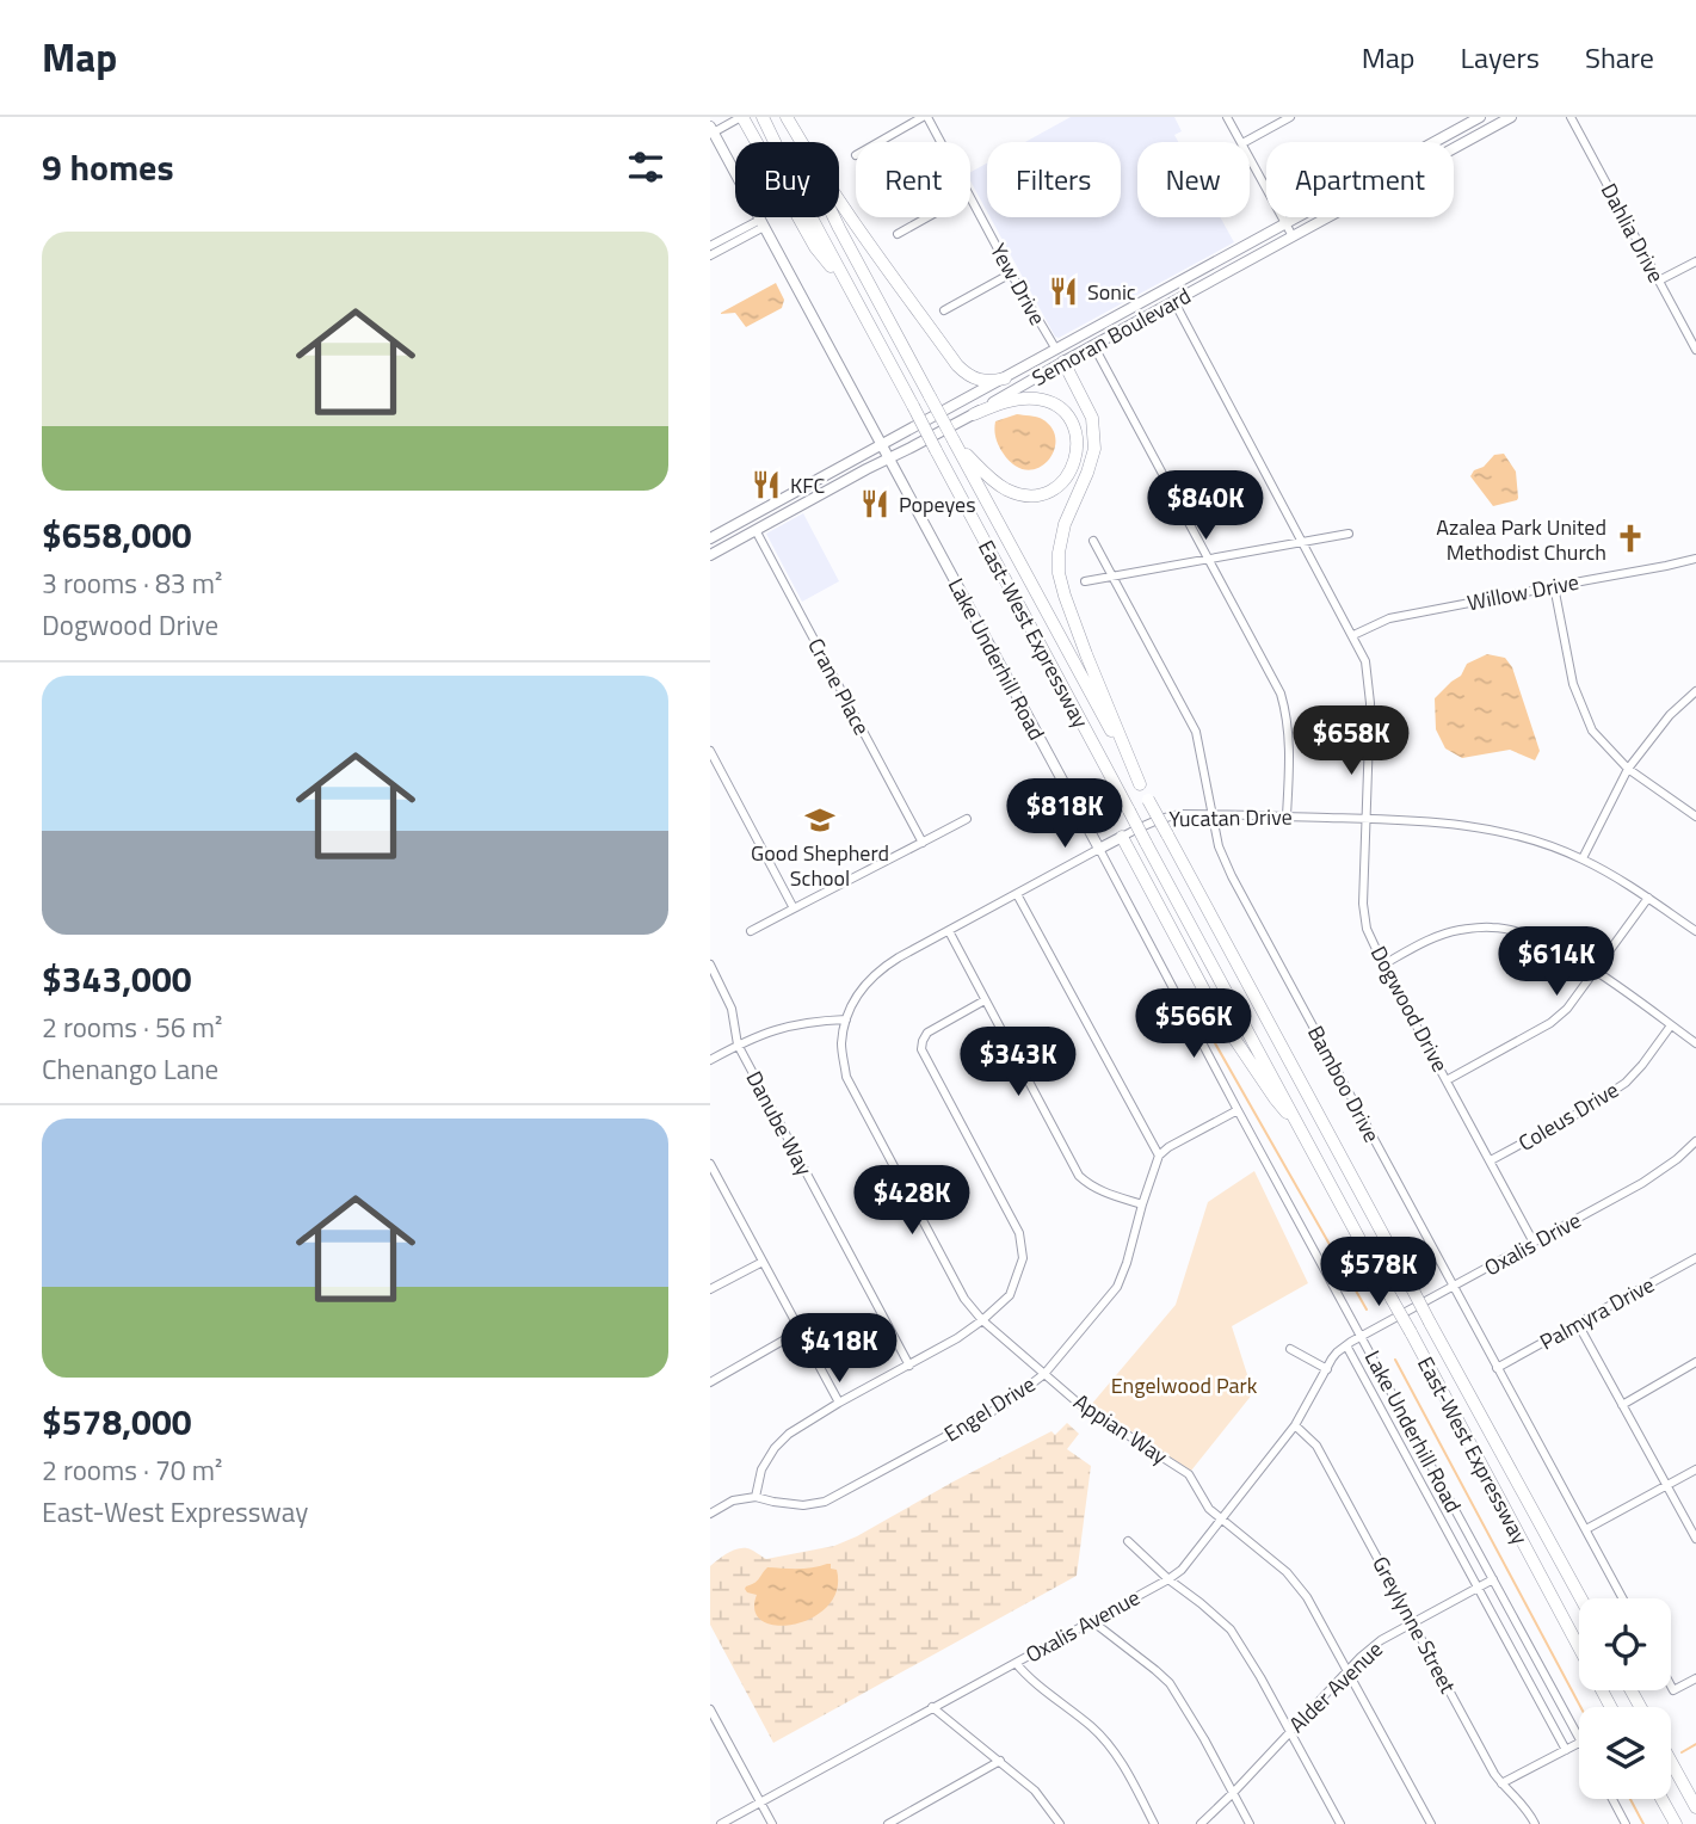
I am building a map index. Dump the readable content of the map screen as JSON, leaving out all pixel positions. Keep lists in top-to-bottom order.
{
  "streets": {
    "highway": ["East-West Expressway"],
    "main road": [
      "Yew Drive",
      "Semoran Boulevard",
      "Lake Underhill Road",
      "Yucatan Drive"
    ],
    "street": [
      "Dahlia Drive",
      "Willow Drive",
      "Crane Place",
      "Dogwood Drive",
      "Bamboo Drive",
      "Coleus Drive",
      "Danube Way",
      "Oxalis Drive",
      "Palmyra Drive",
      "Engel Drive",
      "Appian Way",
      "Greylynne Street",
      "Oxalis Avenue",
      "Alder Avenue"
    ]
  },
  "crossings": [
    ["Yew Drive", "Semoran Boulevard"],
    ["Semoran Boulevard", "Lake Underhill Road"],
    ["Semoran Boulevard", "Crane Place"],
    ["Semoran Boulevard", "Dogwood Drive"],
    ["Willow Drive", "Dogwood Drive"],
    ["Lake Underhill Road", "Yucatan Drive"],
    ["Lake Underhill Road", "Oxalis Drive"],
    ["Lake Underhill Road", "Oxalis Avenue"],
    ["Lake Underhill Road", "Alder Avenue"],
    ["Yucatan Drive", "Dogwood Drive"],
    ["Yucatan Drive", "Bamboo Drive"],
    ["Yucatan Drive", "Appian Way"],
    ["Dogwood Drive", "Coleus Drive"],
    ["Dogwood Drive", "Oxalis Drive"],
    ["Bamboo Drive", "Oxalis Drive"],
    ["Bamboo Drive", "Palmyra Drive"],
    ["Oxalis Drive", "Oxalis Avenue"],
    ["Engel Drive", "Appian Way"],
    ["Appian Way", "Oxalis Avenue"],
    ["Appian Way", "Alder Avenue"],
    ["Greylynne Street", "Oxalis Avenue"],
    ["Greylynne Street", "Alder Avenue"]
  ],
  "parks": ["Engelwood Park"],
  "places": {
    "restaurant": ["Sonic", "KFC", "Popeyes"],
    "church": ["Azalea Park United Methodist Church"],
    "school or university": ["Good Shepherd School"]
  },
  "page": {
    "header": "Map",
    "nav": ["Map", "Layers", "Share"],
    "heading": "9 homes",
    "chip": [
      "Buy",
      "Rent",
      "Filters",
      "New",
      "Apartment"
    ],
    "list": [
      {
        "name": "$658,000",
        "note": "3 rooms · 83 m² · Dogwood Drive"
      },
      {
        "name": "$343,000",
        "note": "2 rooms · 56 m² · Chenango Lane"
      },
      {
        "name": "$578,000",
        "note": "2 rooms · 70 m² · East-West Expressway"
      }
    ],
    "price": [
      "$840K",
      "$658K",
      "$818K",
      "$614K",
      "$566K",
      "$343K",
      "$428K",
      "$578K",
      "$418K"
    ]
  }
}
